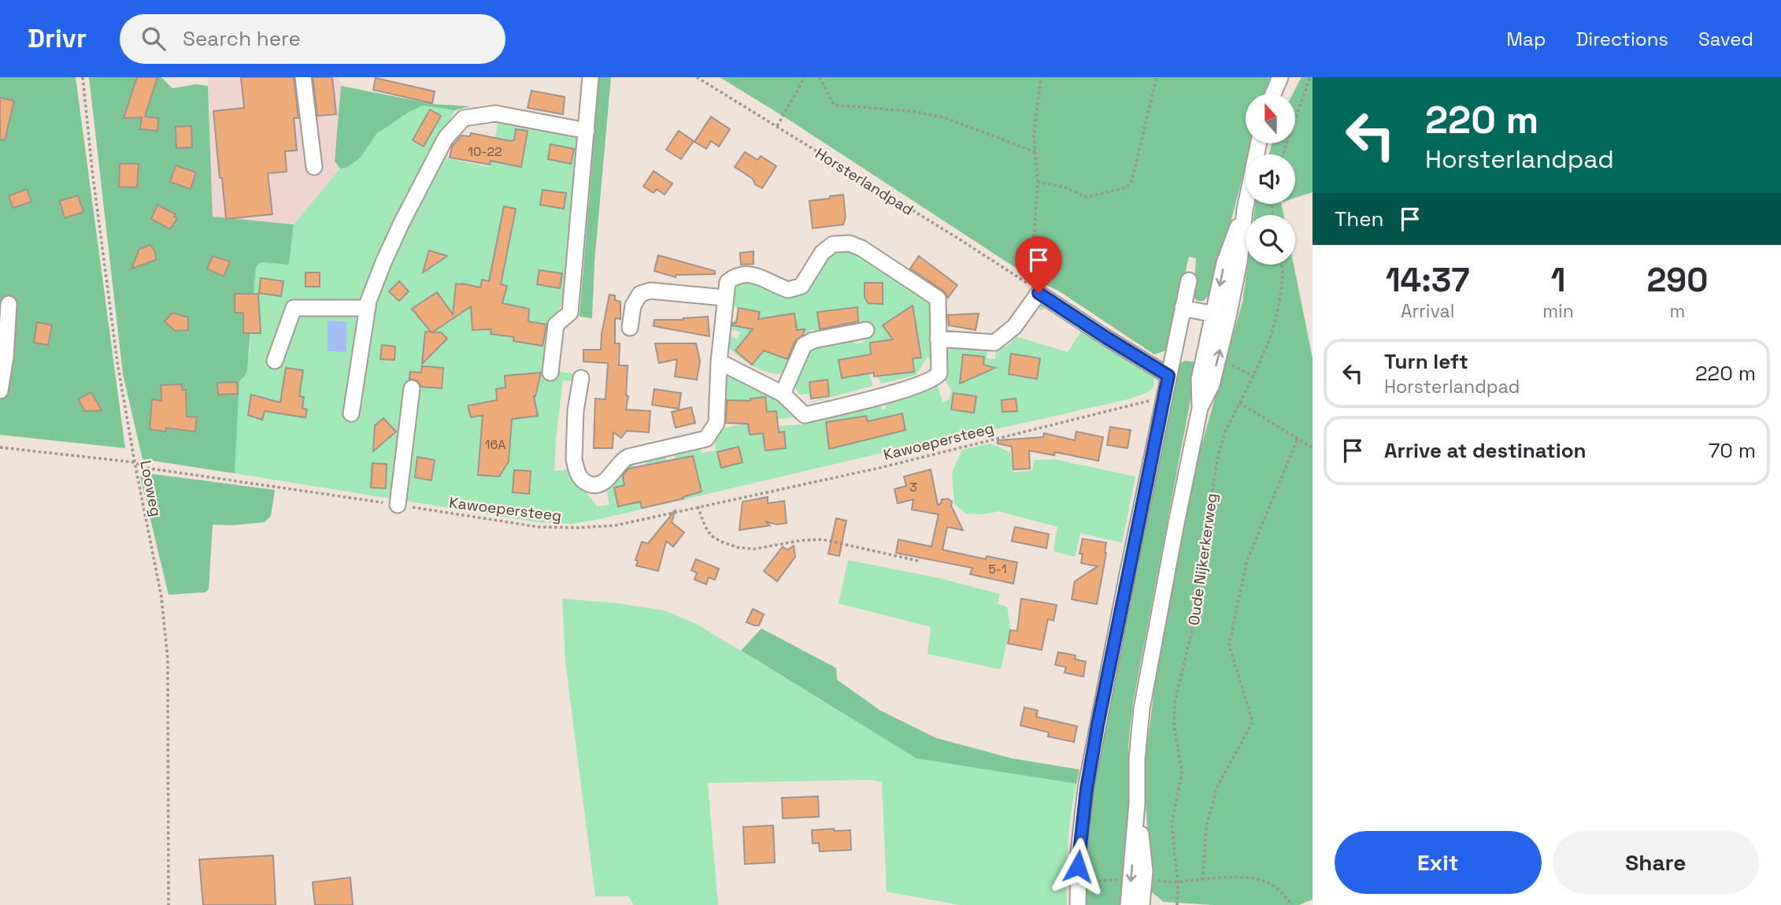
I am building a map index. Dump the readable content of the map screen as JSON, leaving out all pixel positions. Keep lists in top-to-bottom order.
{
  "streets": {
    "street": ["Oude Nijkerkerweg"],
    "path": ["Horsterlandpad", "Kawoepersteeg", "Looweg"]
  },
  "crossings": [
    ["Kawoepersteeg", "Looweg"]
  ],
  "house_numbers": [
    "10-22",
    "16A",
    "3",
    "5-1"
  ],
  "north": "top",
  "page": {
    "header": "Drivr",
    "search": "Search here",
    "nav": ["Map", "Directions", "Saved"],
    "turn": ["220 m", "Horsterlandpad"],
    "then": "Then",
    "eta": [
      "14:37",
      "Arrival",
      "1",
      "min",
      "290",
      "m"
    ],
    "list": [
      {
        "name": "Turn left",
        "note": "Horsterlandpad",
        "value": "220 m"
      },
      {
        "name": "Arrive at destination",
        "value": "70 m"
      }
    ],
    "buttons": ["Exit", "Share"]
  }
}
